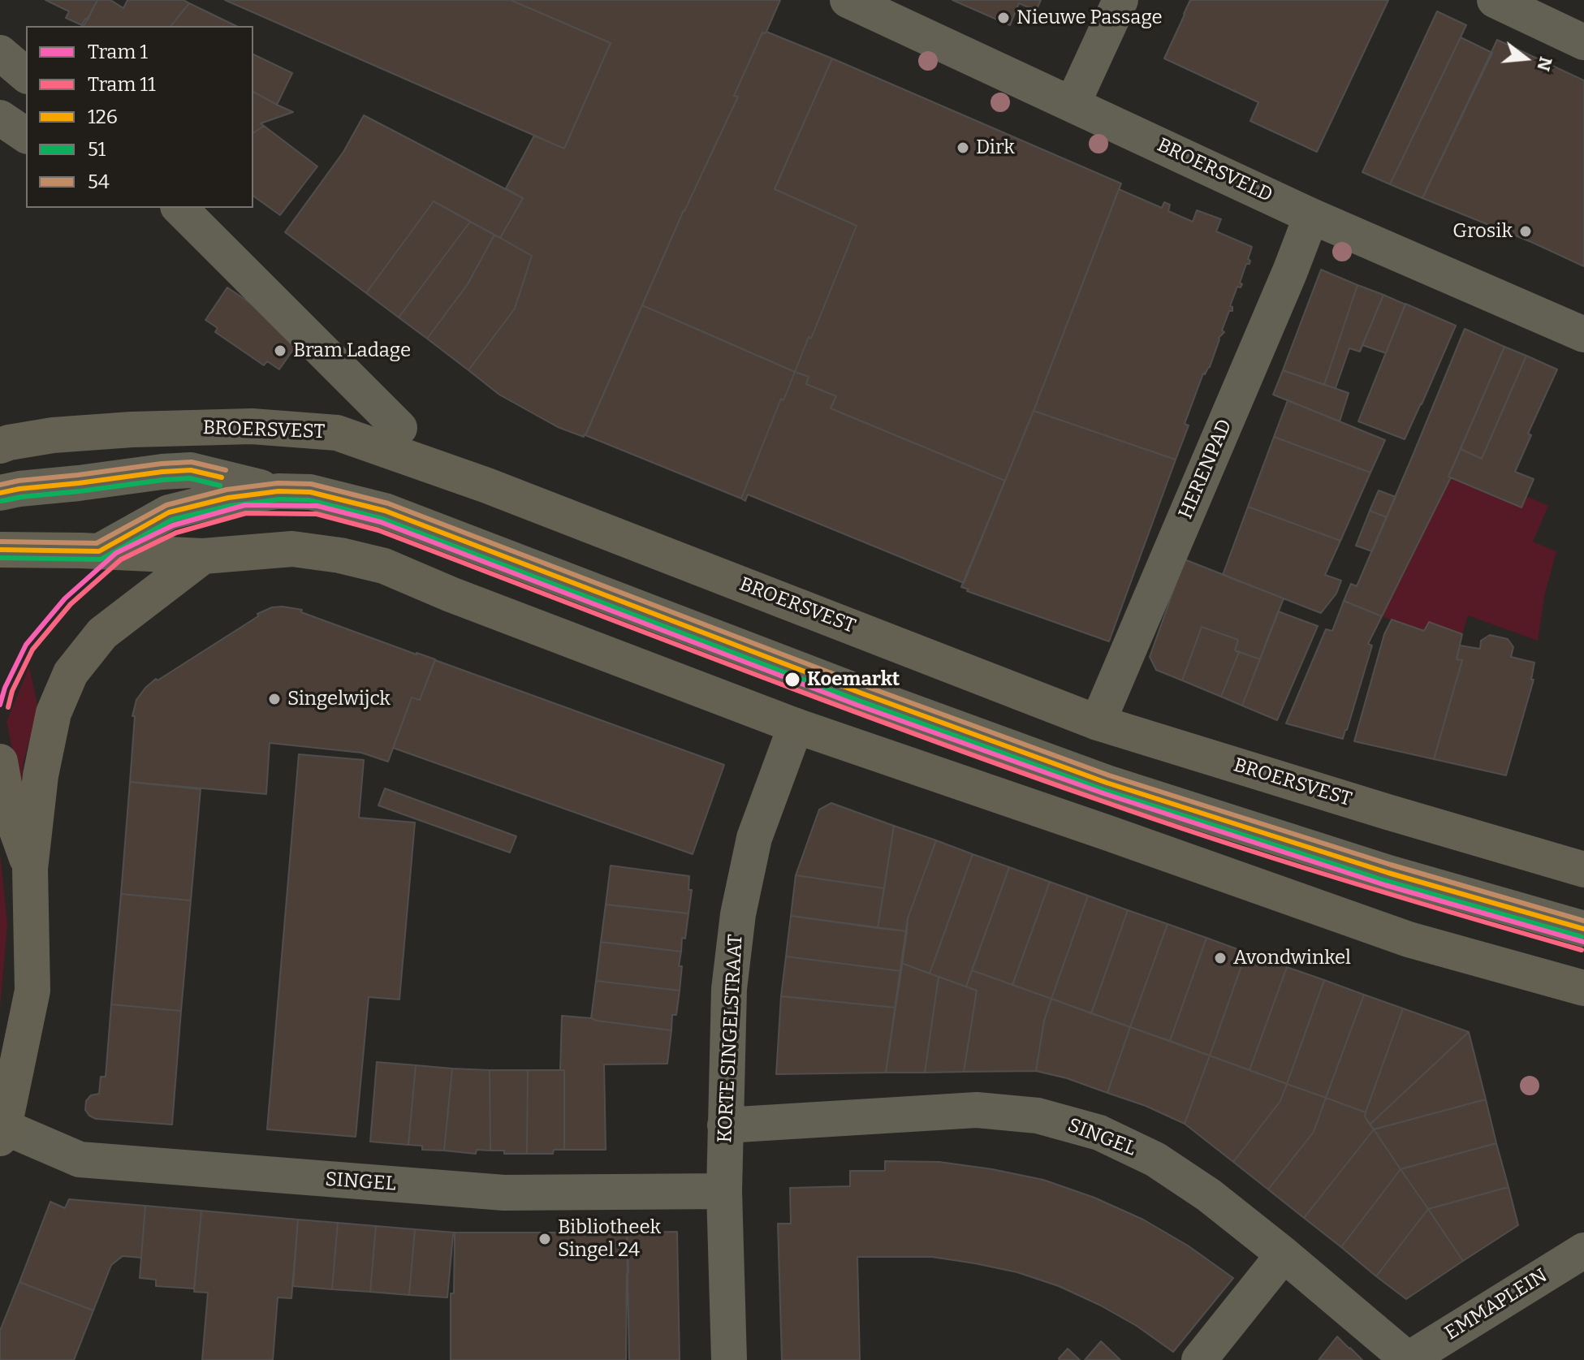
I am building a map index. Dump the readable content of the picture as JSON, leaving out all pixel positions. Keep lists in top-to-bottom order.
{
  "streets": {
    "main road": ["BROERSVEST"],
    "street": [
      "BROERSVELD",
      "HERENPAD",
      "KORTE SINGELSTRAAT",
      "SINGEL",
      "EMMAPLEIN"
    ]
  },
  "crossings": [
    ["BROERSVELD", "HERENPAD"],
    ["BROERSVEST", "HERENPAD"],
    ["KORTE SINGELSTRAAT", "SINGEL"],
    ["SINGEL", "EMMAPLEIN"]
  ],
  "places": [
    "Nieuwe Passage",
    "Dirk",
    "Grosik",
    "Bram Ladage",
    "Koemarkt",
    "Singelwijck",
    "Avondwinkel",
    "Bibliotheek Singel 24"
  ],
  "lines": [
    "transit line 54",
    "transit line 126",
    "transit line 51",
    "tram line 1",
    "tram line 11"
  ],
  "legend": [
    "Tram 1",
    "Tram 11",
    "126",
    "51",
    "54"
  ],
  "north": "right"
}
